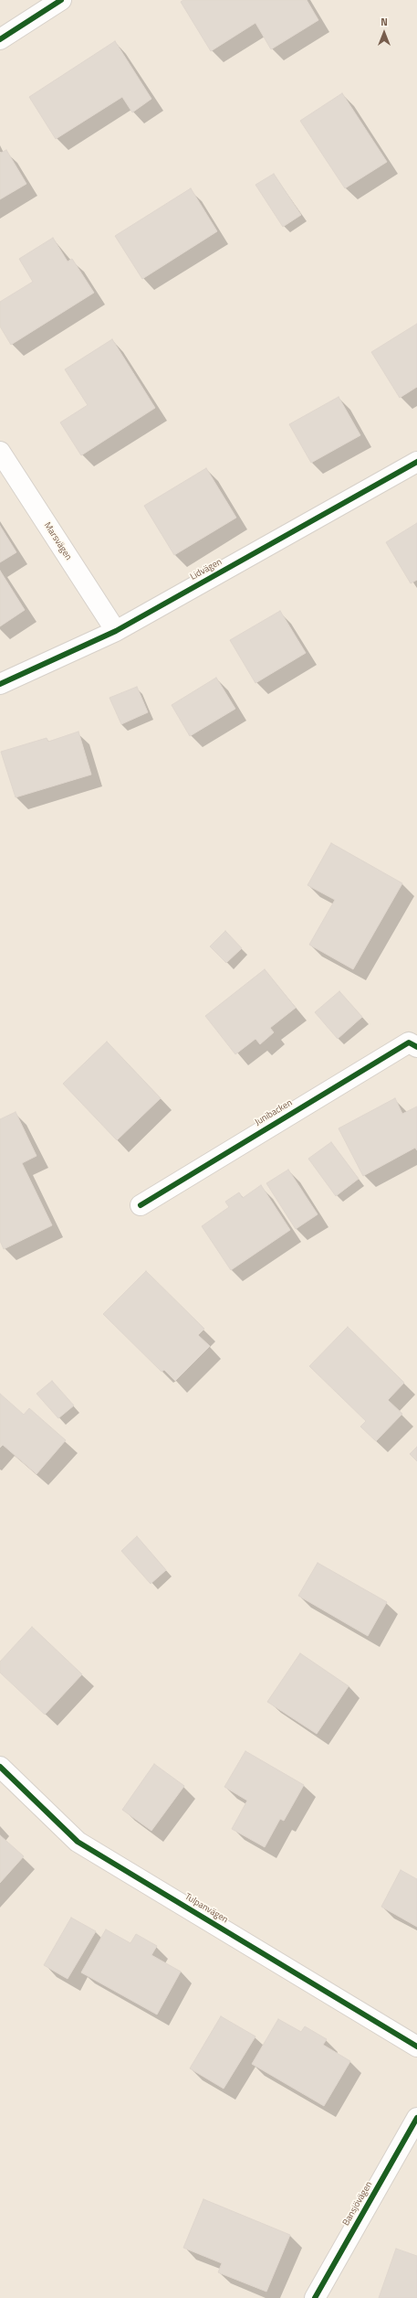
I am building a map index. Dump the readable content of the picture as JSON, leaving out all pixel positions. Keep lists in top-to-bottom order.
{
  "streets": {
    "street": [
      "Marsvägen",
      "Lidvägen",
      "Junibacken",
      "Tulpanvägen",
      "Bansjövägen"
    ]
  },
  "crossings": [
    ["Marsvägen", "Lidvägen"]
  ],
  "north": "top"
}
